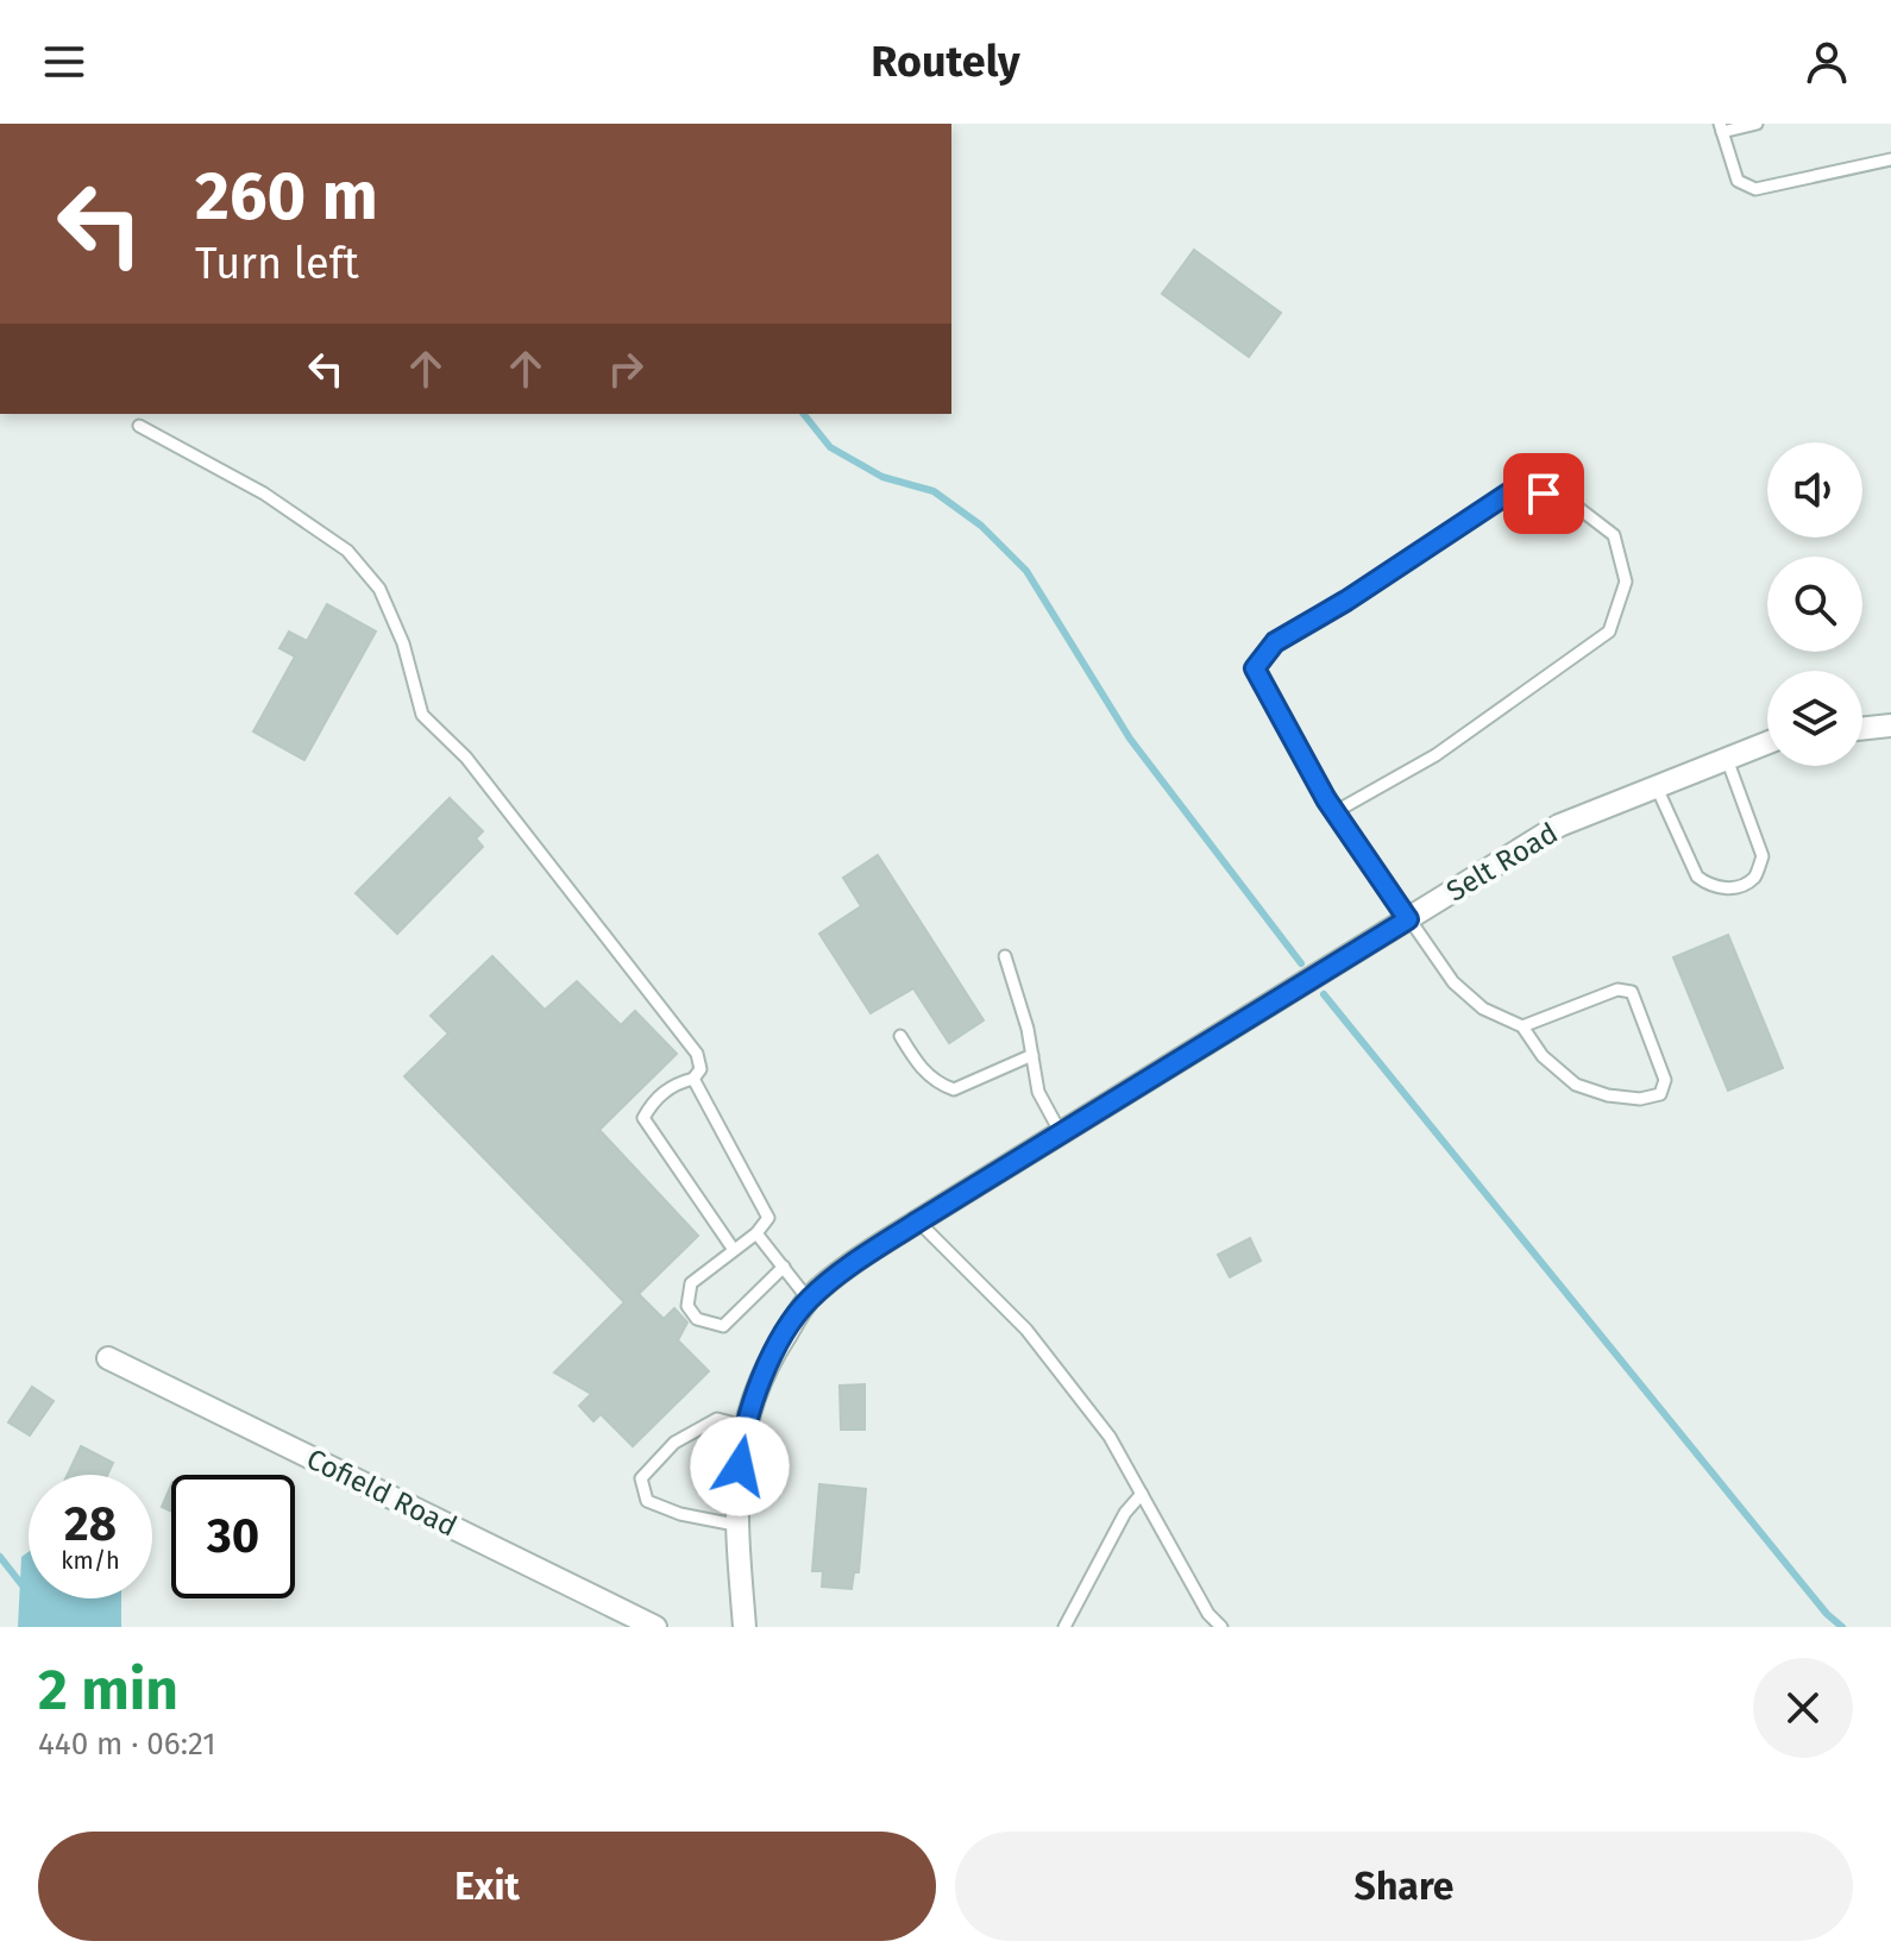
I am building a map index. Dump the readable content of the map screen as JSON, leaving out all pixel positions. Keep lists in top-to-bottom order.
{
  "streets": {
    "street": ["Selt Road", "Cofield Road"]
  },
  "page": {
    "header": "Routely",
    "turn": ["260 m", "Turn left"],
    "speed": "28 km/h",
    "limit": "30",
    "heading": ["2 min", "440 m · 06:21"],
    "buttons": ["Exit", "Share"]
  }
}
